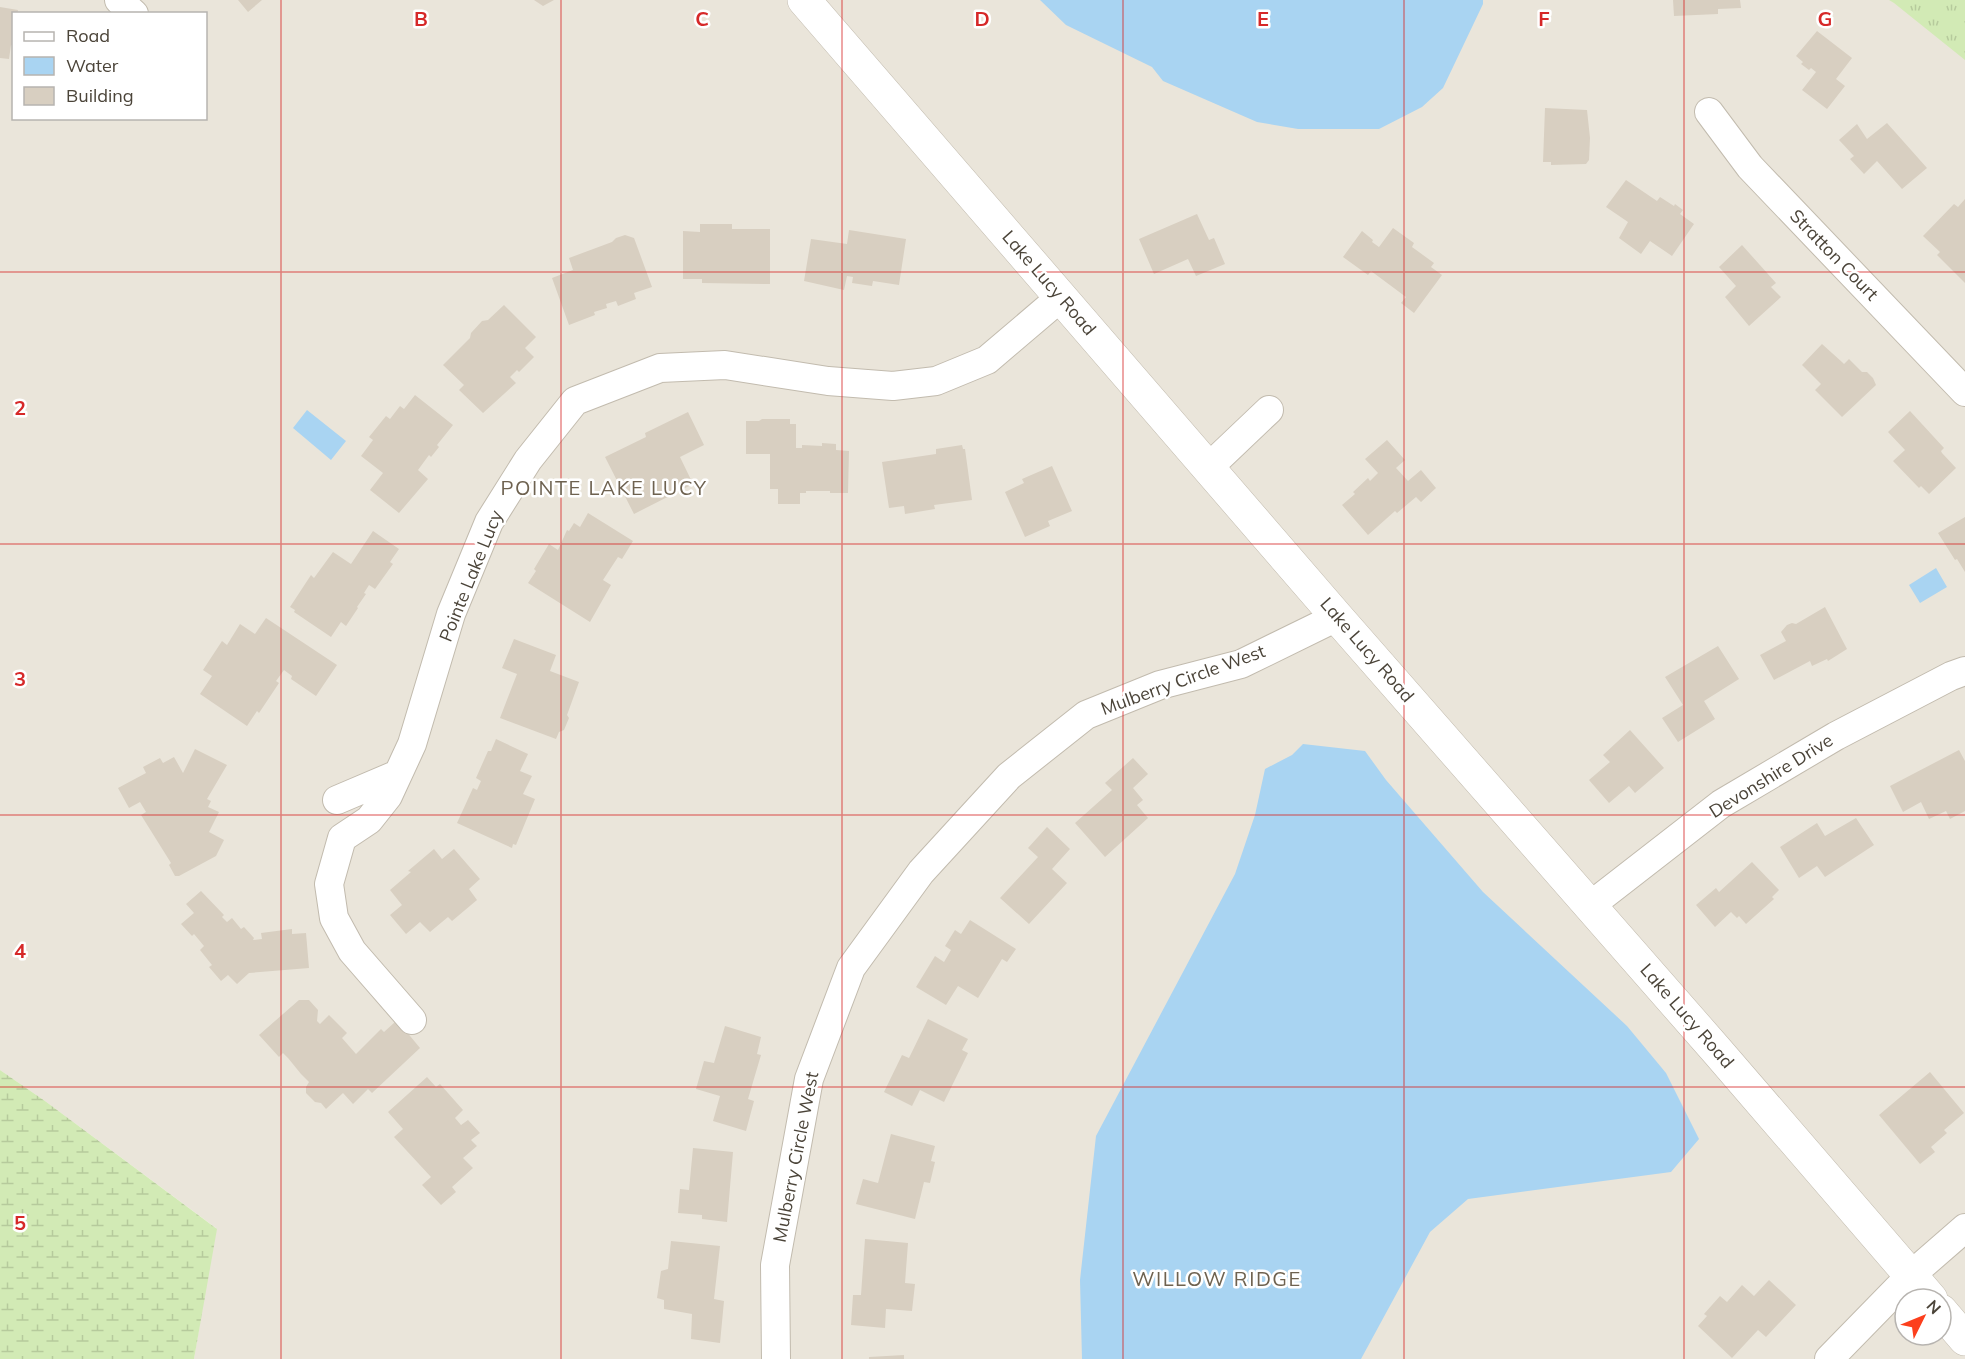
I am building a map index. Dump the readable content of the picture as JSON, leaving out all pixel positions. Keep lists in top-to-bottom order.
{
  "streets": {
    "street": [
      "Stratton Court",
      "Lake Lucy Road",
      "Pointe Lake Lucy",
      "Mulberry Circle West",
      "Devonshire Drive"
    ]
  },
  "crossings": [
    ["Lake Lucy Road", "Pointe Lake Lucy"],
    ["Lake Lucy Road", "Mulberry Circle West"],
    ["Lake Lucy Road", "Devonshire Drive"]
  ],
  "districts": ["POINTE LAKE LUCY", "WILLOW RIDGE"],
  "legend": ["Road", "Water", "Building"],
  "north": "top right",
  "grid": {
    "columns": [
      "B",
      "C",
      "D",
      "E",
      "F",
      "G"
    ],
    "rows": [
      "2",
      "3",
      "4",
      "5"
    ]
  }
}
